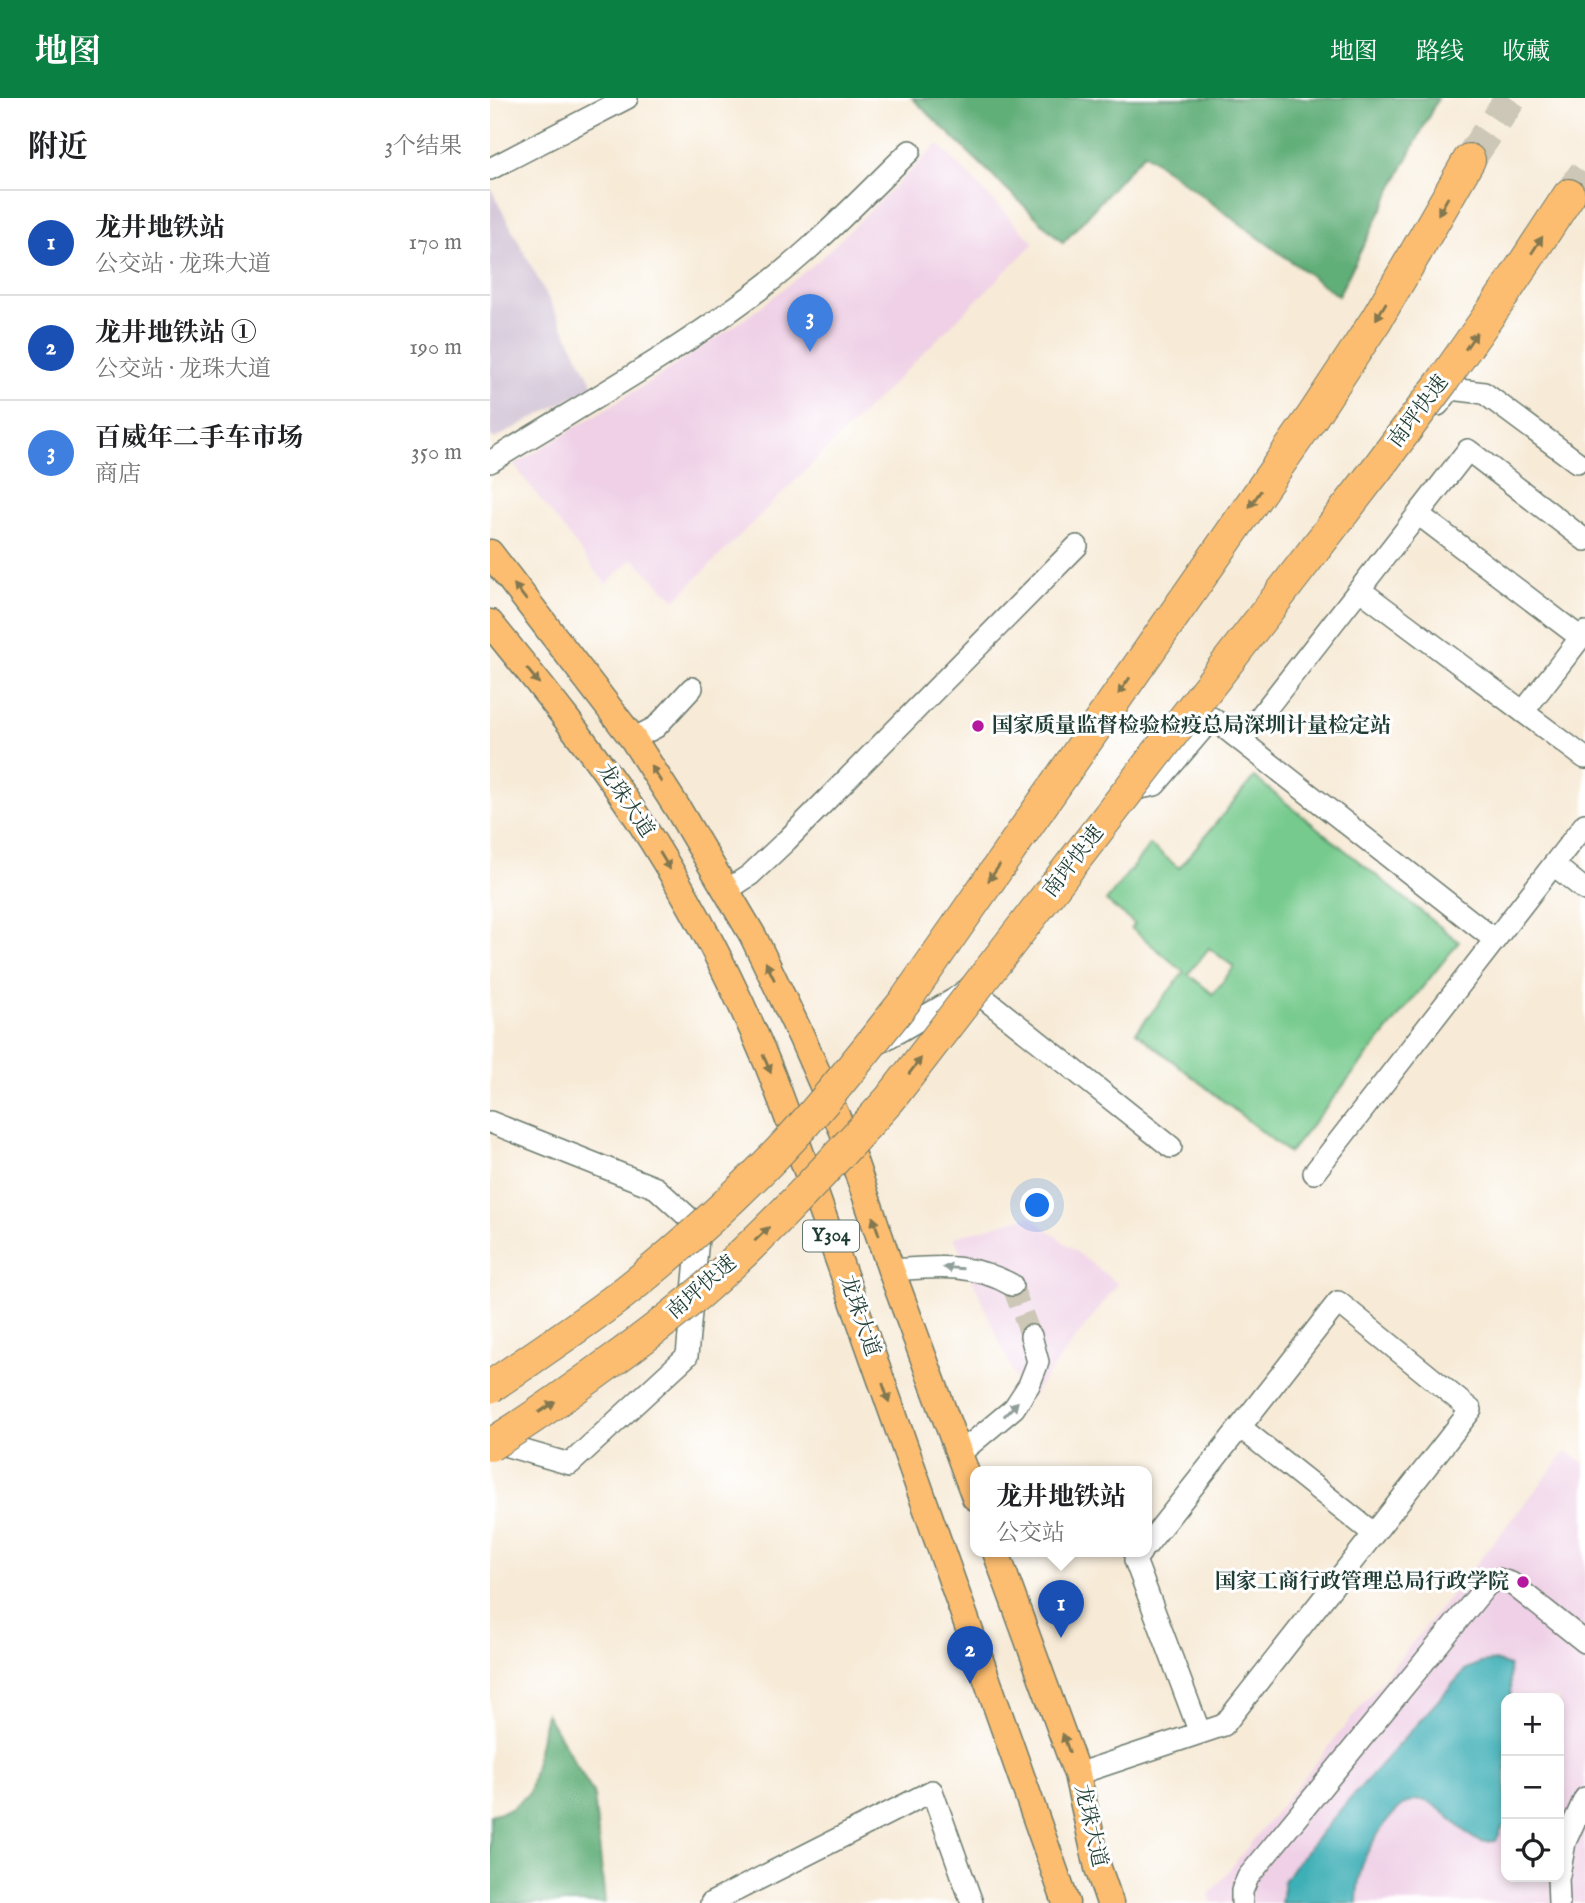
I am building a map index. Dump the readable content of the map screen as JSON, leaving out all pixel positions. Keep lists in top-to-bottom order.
{
  "streets": {
    "highway": ["南坪快速"],
    "main road": ["龙珠大道", "Y304"]
  },
  "places": ["国家质量监督检验检疫总局深圳计量检定站", "国家工商行政管理总局行政学院"],
  "page": {
    "header": "地图",
    "nav": ["地图", "路线", "收藏"],
    "heading": ["附近", "3个结果"],
    "list": [
      {
        "mark": "1",
        "name": "龙井地铁站",
        "note": "公交站 · 龙珠大道",
        "value": "170 m"
      },
      {
        "mark": "2",
        "name": "龙井地铁站 ①",
        "note": "公交站 · 龙珠大道",
        "value": "190 m"
      },
      {
        "mark": "3",
        "name": "百威年二手车市场",
        "note": "商店",
        "value": "350 m"
      }
    ],
    "pins": ["3", "1", "2"],
    "popup": ["龙井地铁站", "公交站"],
    "map_buttons": ["+", "−"]
  }
}
